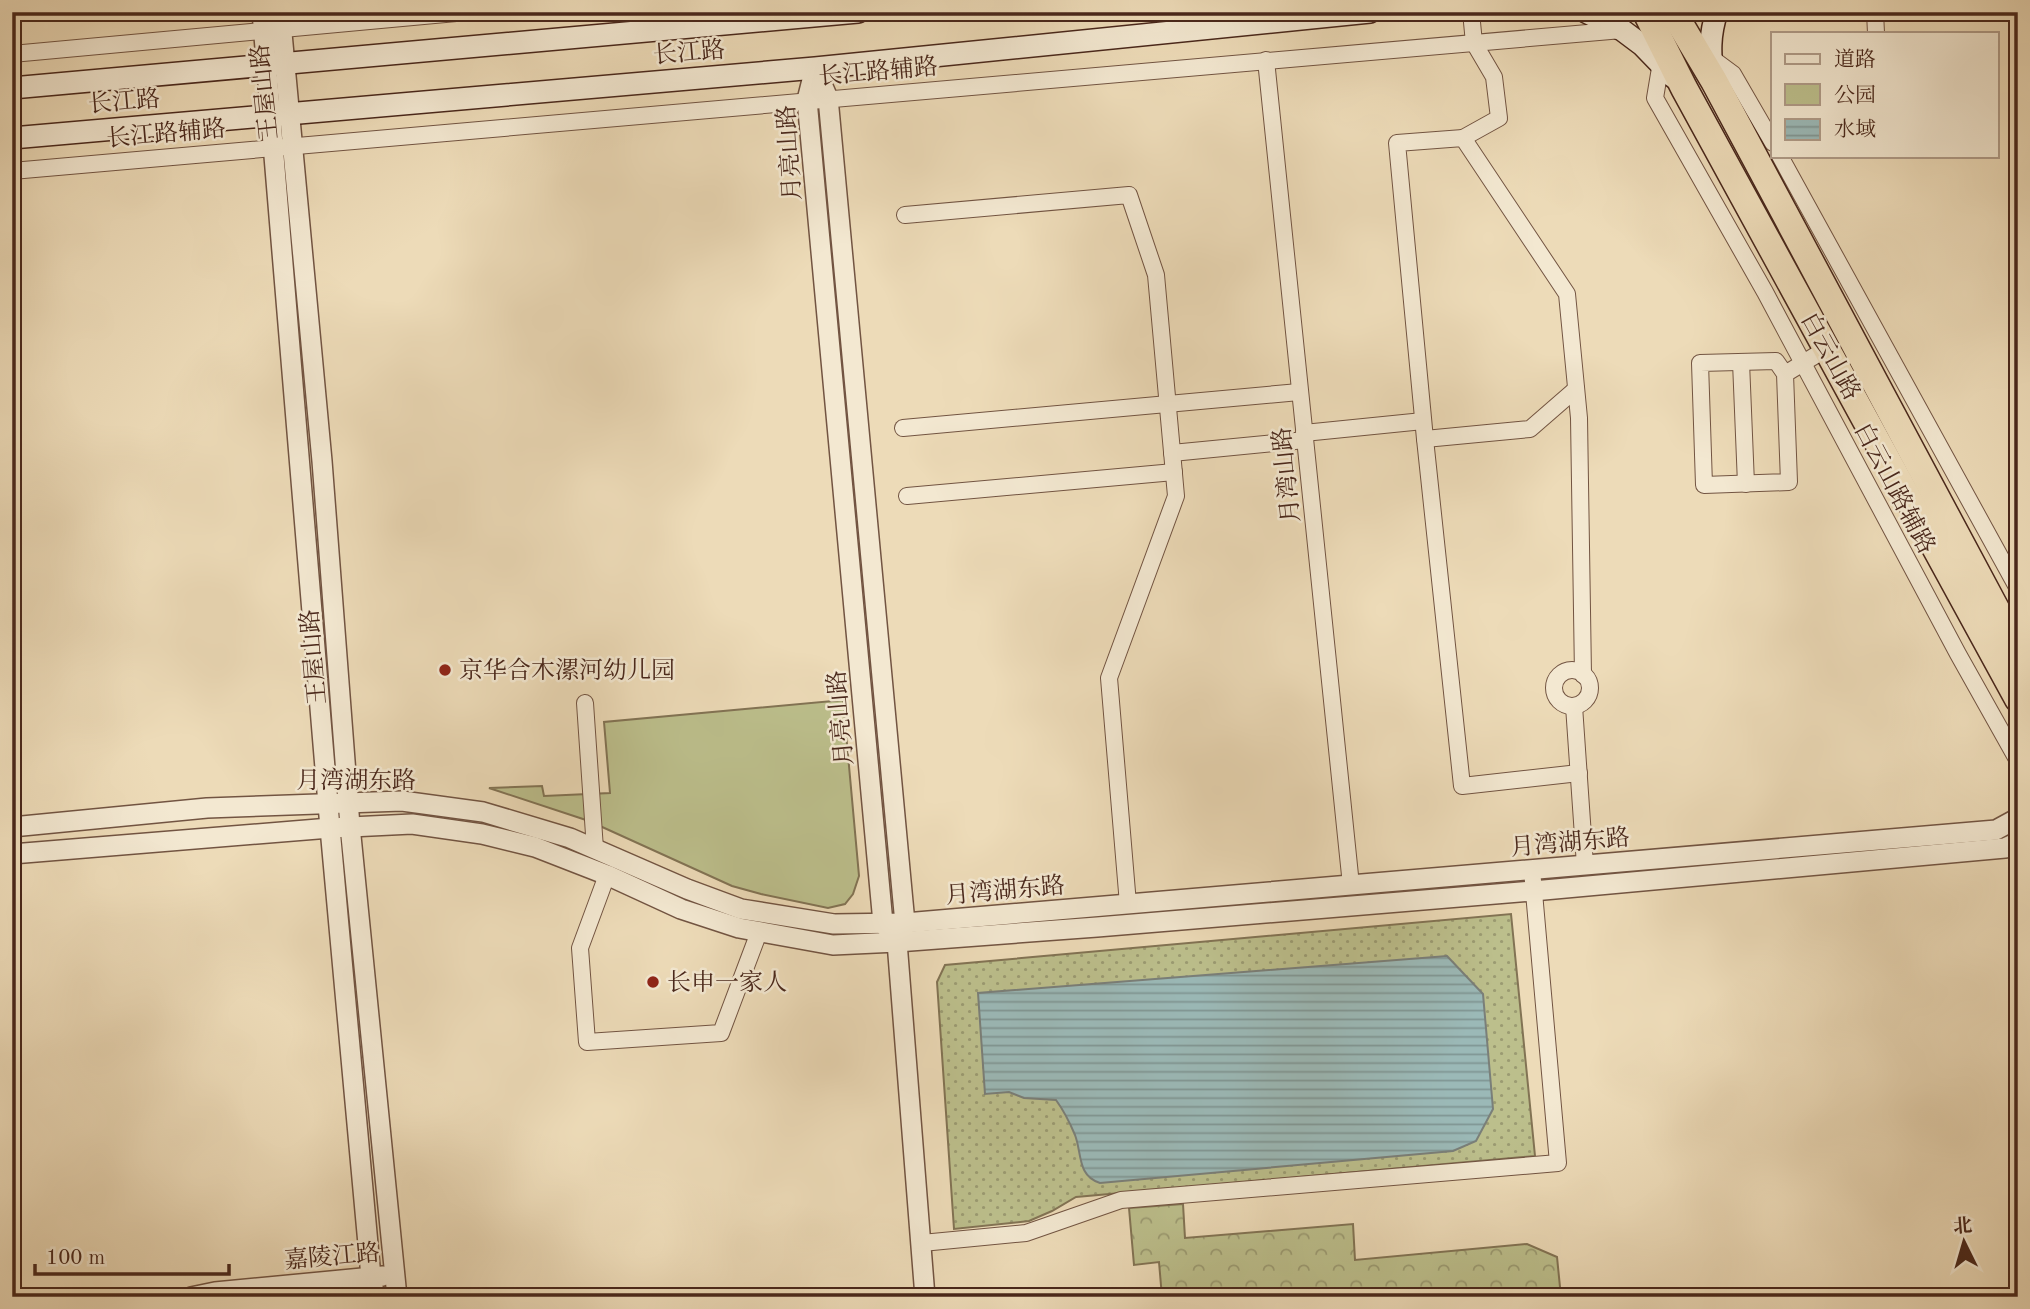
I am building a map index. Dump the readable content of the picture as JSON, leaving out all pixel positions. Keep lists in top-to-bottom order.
{
  "streets": {
    "highway": ["白云山路"],
    "main road": ["长江路"],
    "street": [
      "长江路辅路",
      "王屋山路",
      "月亮山路",
      "月湾山路",
      "白云山路辅路",
      "月湾湖东路",
      "嘉陵江路"
    ]
  },
  "crossings": [
    ["长江路", "王屋山路"],
    ["长江路", "月亮山路"],
    ["长江路辅路", "王屋山路"],
    ["长江路辅路", "月亮山路"],
    ["长江路辅路", "月湾山路"],
    ["王屋山路", "月湾湖东路"],
    ["王屋山路", "嘉陵江路"],
    ["月亮山路", "月湾湖东路"],
    ["白云山路", "白云山路辅路"],
    ["月湾山路", "月湾湖东路"]
  ],
  "places": ["京华合木漯河幼儿园", "长申一家人"],
  "legend": ["道路", "公园", "水域"],
  "scale_bar": "100 m",
  "north": "top"
}
